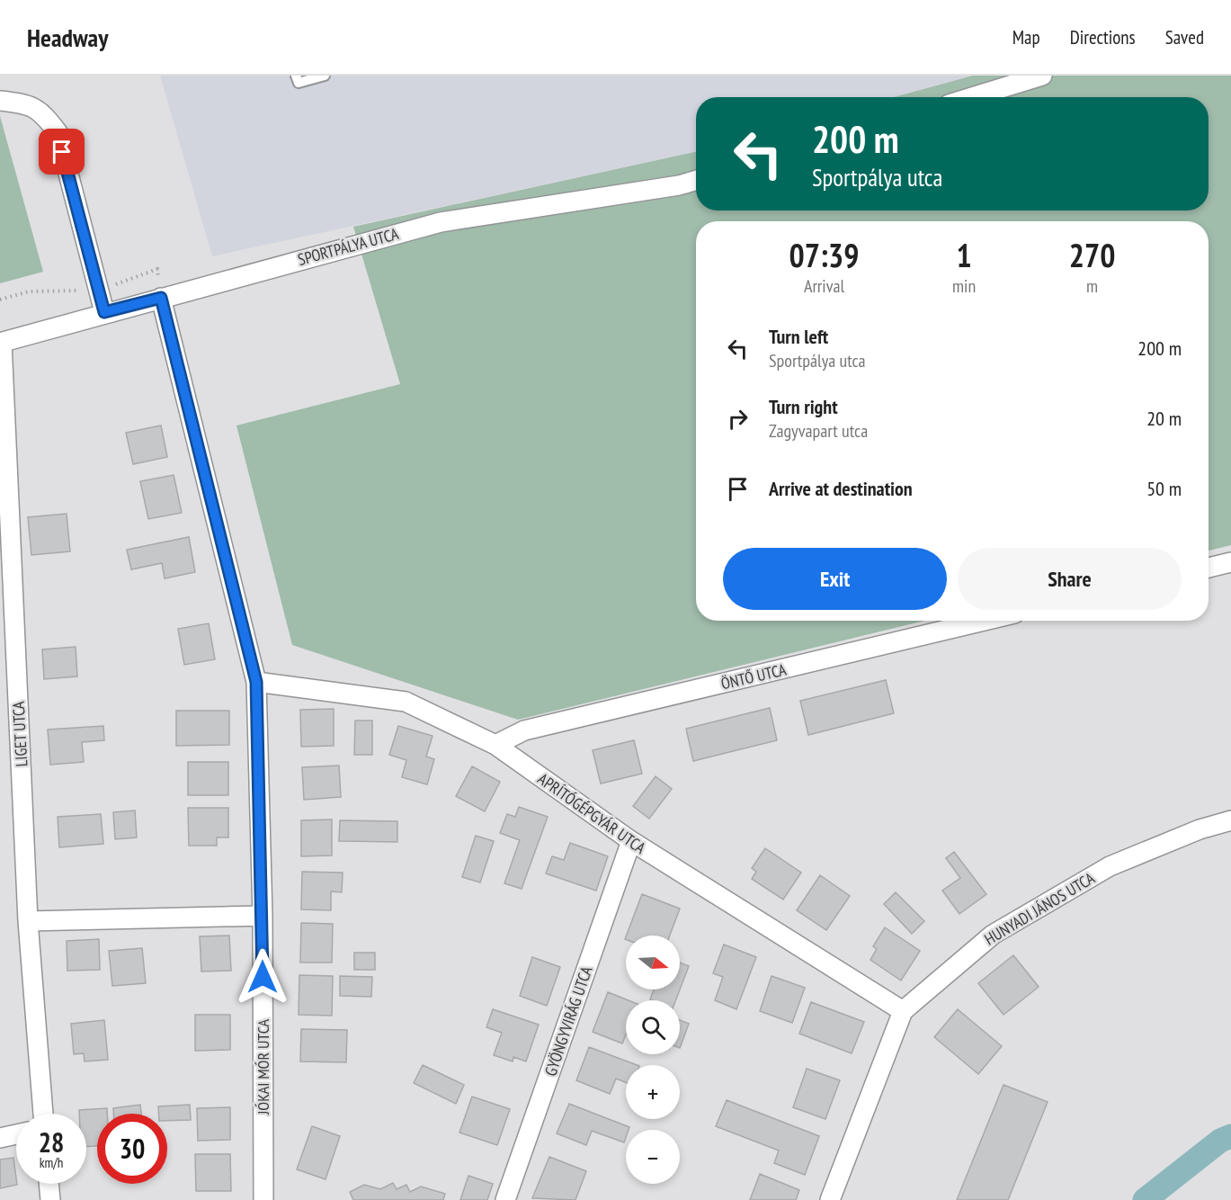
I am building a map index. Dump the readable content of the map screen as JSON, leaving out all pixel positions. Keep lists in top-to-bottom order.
{
  "streets": {
    "street": [
      "SPORTPÁLYA UTCA",
      "ÖNTŐ UTCA",
      "LIGET UTCA",
      "APRÍTÓGÉPGYÁR UTCA",
      "HUNYADI JÁNOS UTCA",
      "GYÖNGYVIRÁG UTCA",
      "JÓKAI MÓR UTCA"
    ]
  },
  "crossings": [
    ["SPORTPÁLYA UTCA", "LIGET UTCA"],
    ["SPORTPÁLYA UTCA", "JÓKAI MÓR UTCA"],
    ["ÖNTŐ UTCA", "APRÍTÓGÉPGYÁR UTCA"],
    ["APRÍTÓGÉPGYÁR UTCA", "HUNYADI JÁNOS UTCA"],
    ["APRÍTÓGÉPGYÁR UTCA", "GYÖNGYVIRÁG UTCA"],
    ["APRÍTÓGÉPGYÁR UTCA", "JÓKAI MÓR UTCA"]
  ],
  "north": "right",
  "page": {
    "header": "Headway",
    "nav": ["Map", "Directions", "Saved"],
    "turn": ["200 m", "Sportpálya utca"],
    "eta": [
      "07:39",
      "Arrival",
      "1",
      "min",
      "270",
      "m"
    ],
    "list": [
      {
        "name": "Turn left",
        "note": "Sportpálya utca",
        "value": "200 m"
      },
      {
        "name": "Turn right",
        "note": "Zagyvapart utca",
        "value": "20 m"
      },
      {
        "name": "Arrive at destination",
        "value": "50 m"
      }
    ],
    "buttons": ["Exit", "Share"],
    "map_buttons": ["+", "−"],
    "speed": "28 km/h",
    "limit": "30"
  }
}
